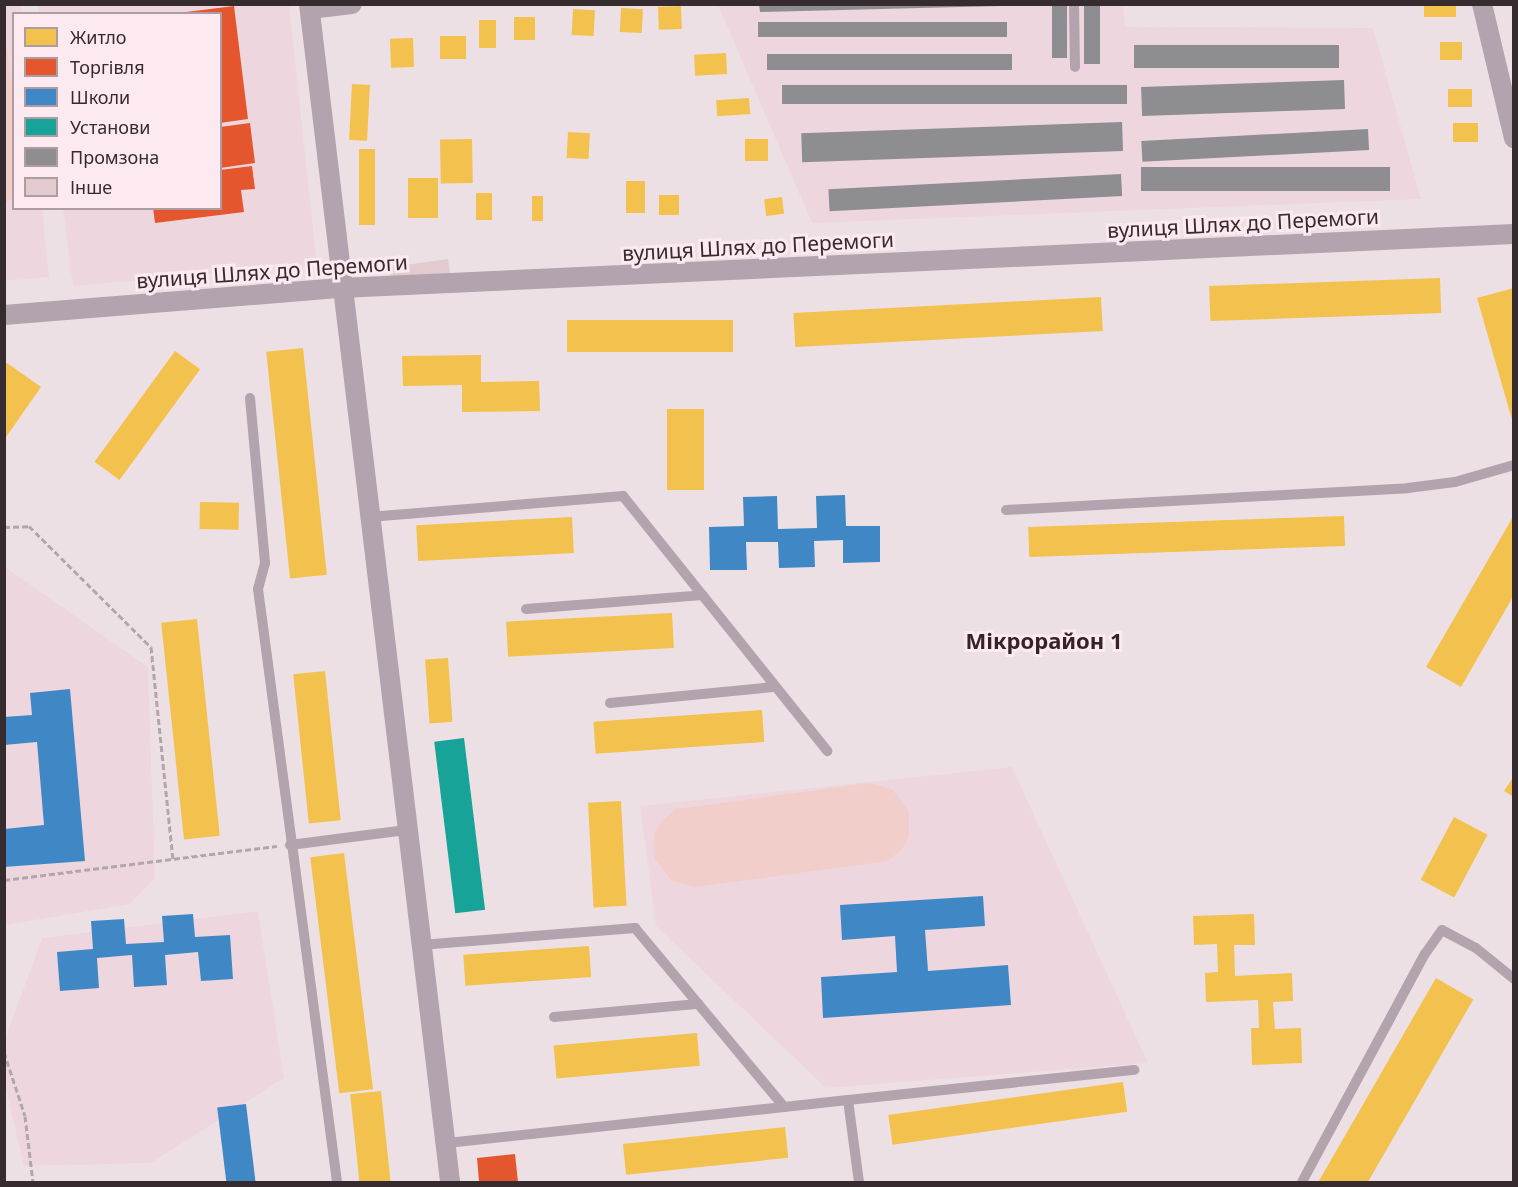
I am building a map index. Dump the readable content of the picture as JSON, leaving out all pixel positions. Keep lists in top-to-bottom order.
{
  "streets": {
    "street": ["вулиця Шлях до Перемоги"]
  },
  "districts": ["Мікрорайон 1"],
  "legend": [
    "Житло",
    "Торгівля",
    "Школи",
    "Установи",
    "Промзона",
    "Інше"
  ]
}
